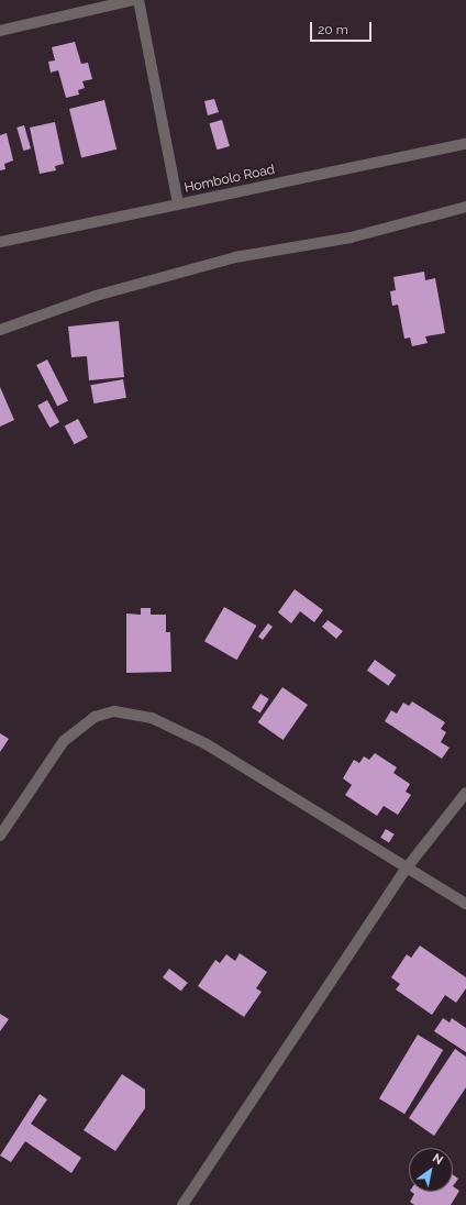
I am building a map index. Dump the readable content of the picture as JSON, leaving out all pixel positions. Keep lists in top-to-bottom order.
{
  "streets": {
    "street": ["Hombolo Road"]
  },
  "scale_bar": "20 m",
  "north": "top right"
}
